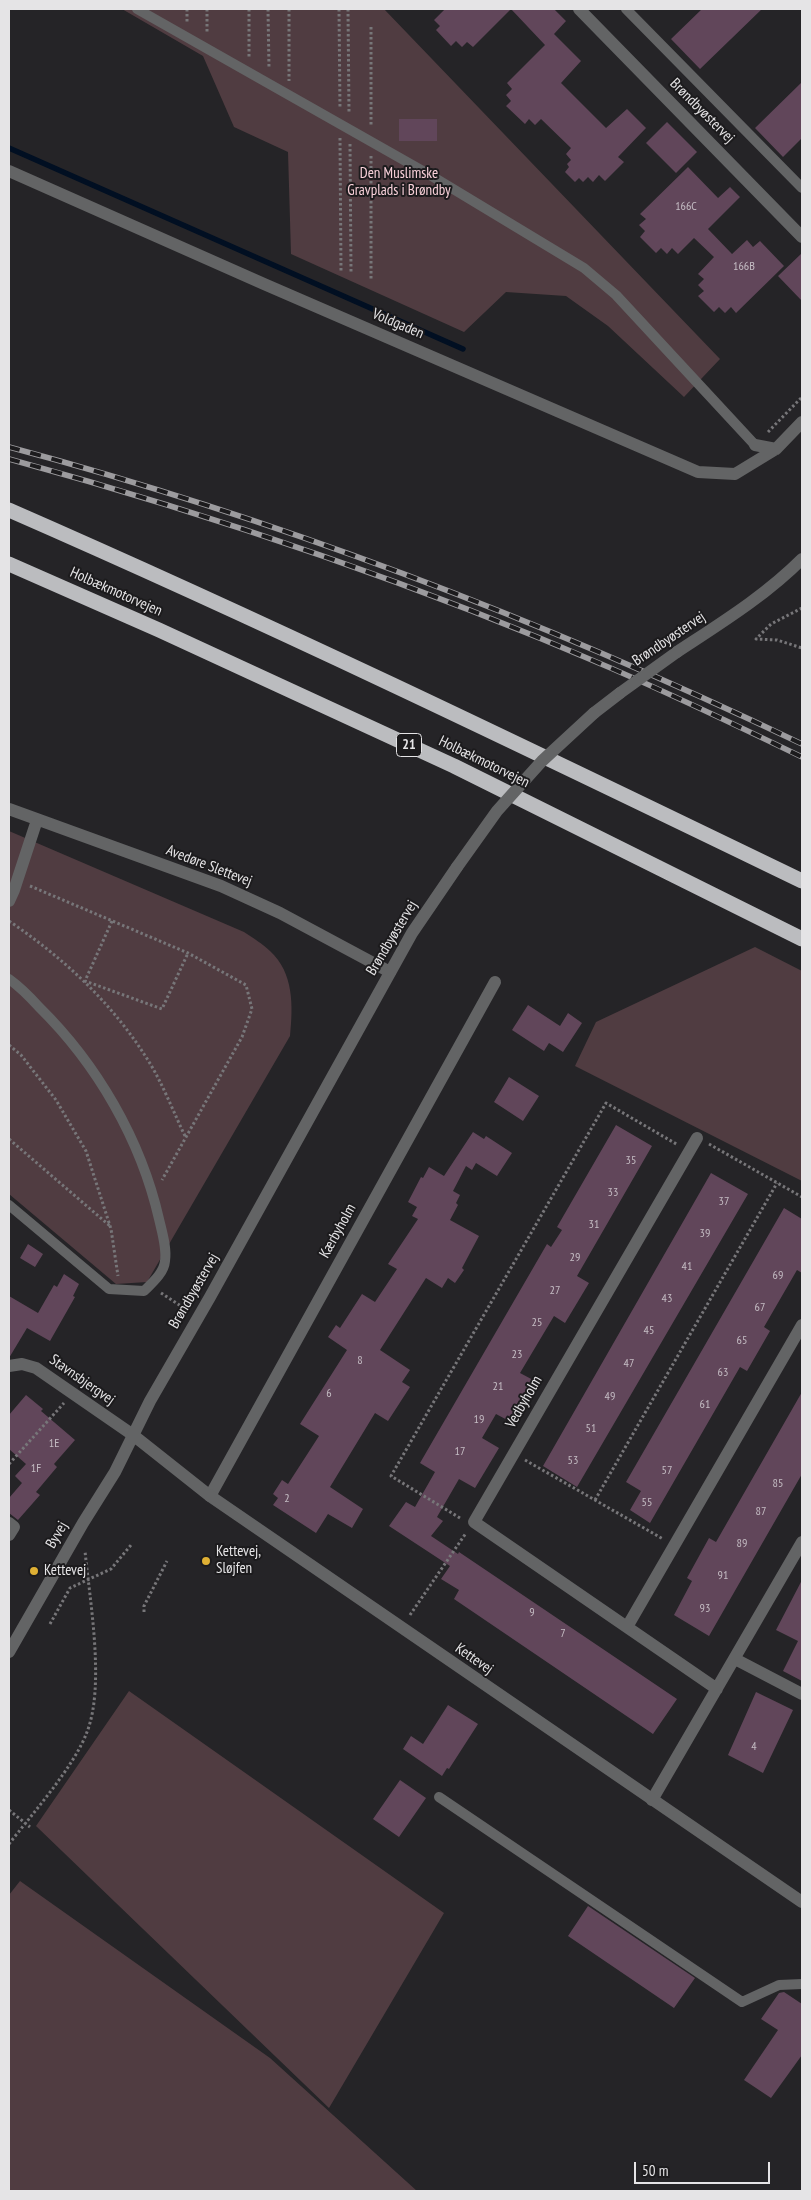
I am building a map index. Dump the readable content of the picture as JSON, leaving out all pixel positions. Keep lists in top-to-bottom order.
{
  "streets": {
    "highway": ["Holbækmotorvejen", "21"],
    "street": [
      "Brøndbyøstervej",
      "Voldgaden",
      "Avedøre Slettevej",
      "Kærbyholm",
      "Stavnsbjergvej",
      "Vedbyholm",
      "Byvej",
      "Kettevej"
    ]
  },
  "crossings": [
    ["Brøndbyøstervej", "Avedøre Slettevej"],
    ["Brøndbyøstervej", "Stavnsbjergvej"],
    ["Brøndbyøstervej", "Byvej"],
    ["Brøndbyøstervej", "Kettevej"],
    ["Kærbyholm", "Kettevej"],
    ["Stavnsbjergvej", "Byvej"],
    ["Stavnsbjergvej", "Kettevej"],
    ["Byvej", "Kettevej"]
  ],
  "parks": ["Den Muslimske Gravplads i Brøndby"],
  "places": ["Kettevej, Sløjfen", "Kettevej"],
  "house_numbers": [
    "166C",
    "166B",
    "35",
    "33",
    "37",
    "31",
    "39",
    "29",
    "41",
    "69",
    "27",
    "43",
    "67",
    "25",
    "45",
    "65",
    "23",
    "8",
    "47",
    "63",
    "21",
    "6",
    "49",
    "61",
    "19",
    "51",
    "1E",
    "17",
    "53",
    "1F",
    "57",
    "85",
    "2",
    "55",
    "87",
    "89",
    "91",
    "93",
    "9",
    "7",
    "4"
  ],
  "scale_bar": "50 m"
}
